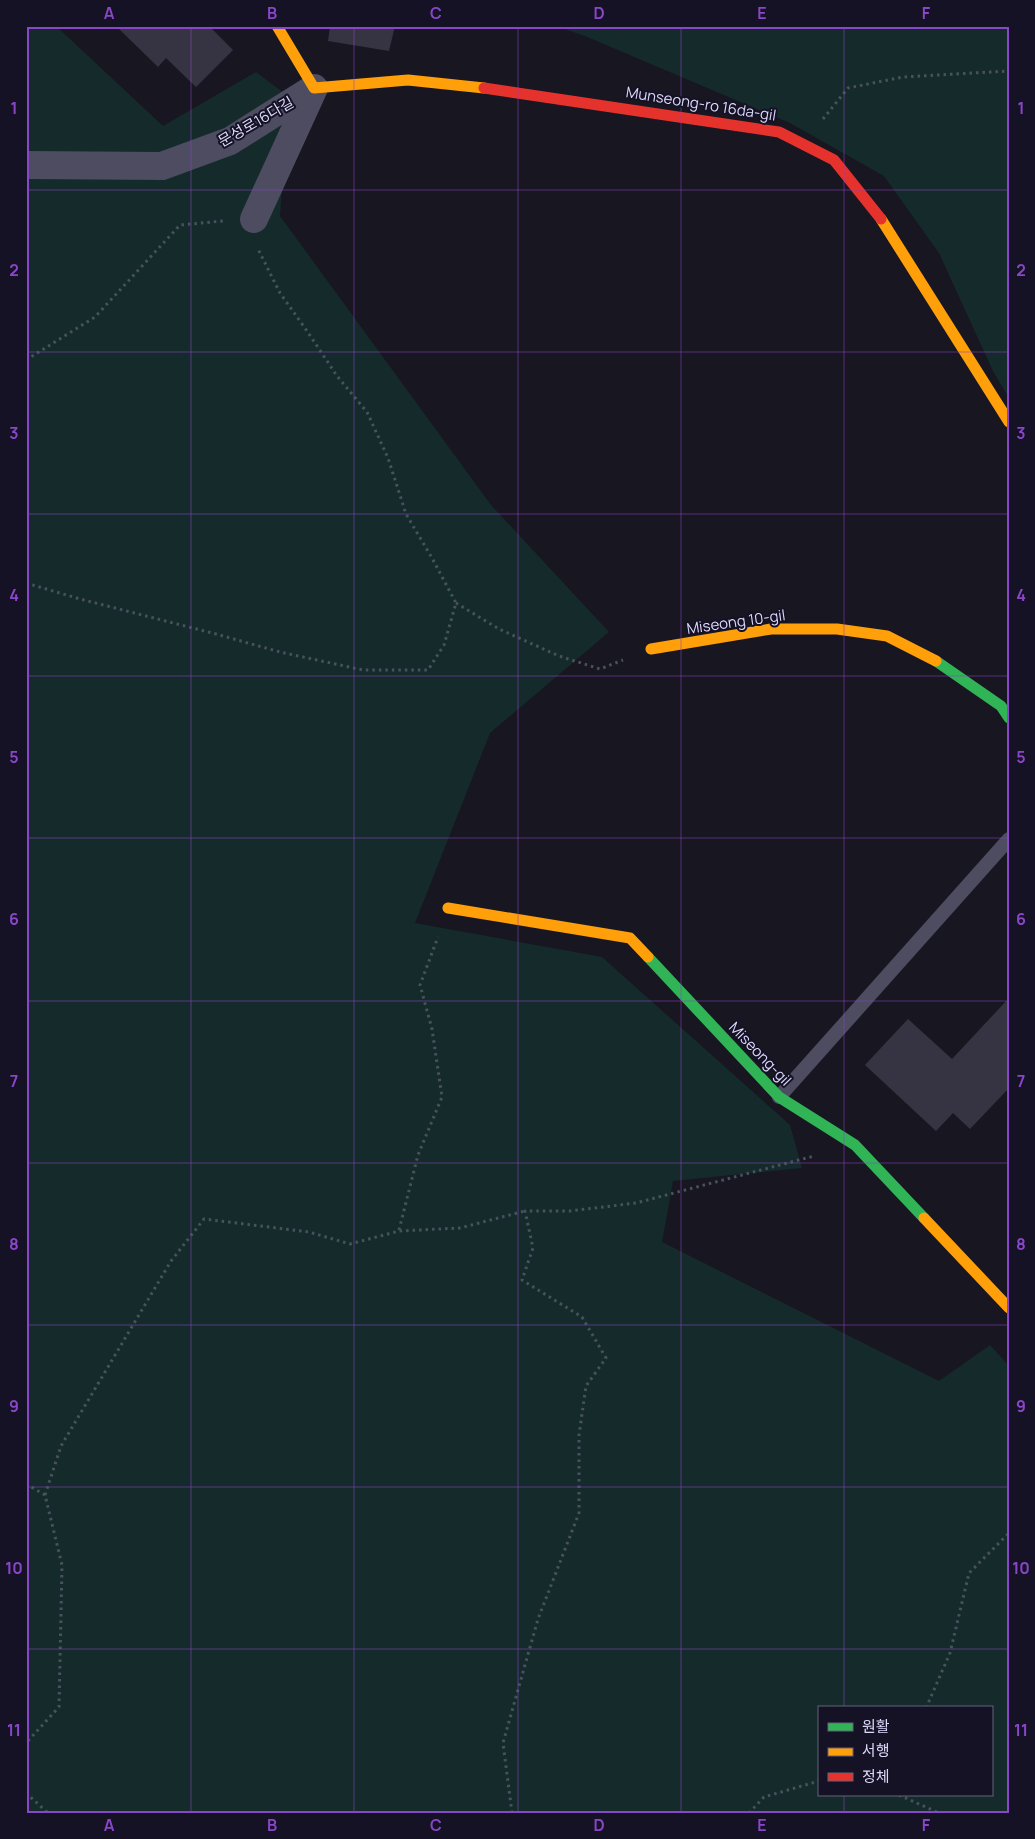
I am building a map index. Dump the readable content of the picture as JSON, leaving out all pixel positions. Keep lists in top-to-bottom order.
{
  "streets": {
    "street": [
      "Munseong-ro 16da-gil",
      "문성로16다길",
      "Miseong 10-gil",
      "Miseong-gil"
    ]
  },
  "crossings": [
    ["Munseong-ro 16da-gil", "문성로16다길"]
  ],
  "legend": ["원활", "서행", "정체"],
  "grid": {
    "columns": [
      "A",
      "B",
      "C",
      "D",
      "E",
      "F"
    ],
    "rows": [
      "1",
      "2",
      "3",
      "4",
      "5",
      "6",
      "7",
      "8",
      "9",
      "10",
      "11"
    ]
  }
}
